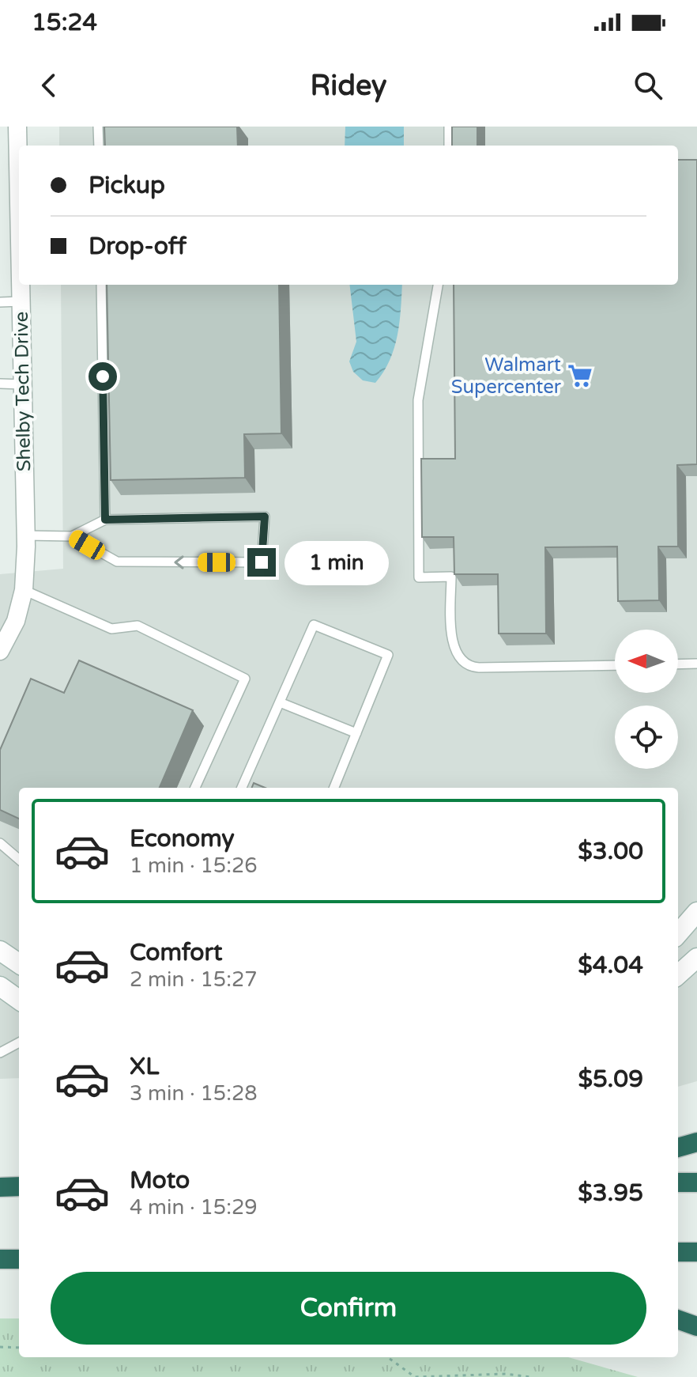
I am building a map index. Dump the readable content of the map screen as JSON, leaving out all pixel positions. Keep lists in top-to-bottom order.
{
  "streets": {
    "street": ["Shelby Tech Drive"]
  },
  "places": {
    "supermarket": ["Walmart Supercenter"]
  },
  "north": "left",
  "page": {
    "status": "15:24",
    "header": "Ridey",
    "banner": ["Pickup", "Drop-off"],
    "bubble": "1 min",
    "list": [
      {
        "name": "Economy",
        "note": "1 min · 15:26",
        "value": "$3.00"
      },
      {
        "name": "Comfort",
        "note": "2 min · 15:27",
        "value": "$4.04"
      },
      {
        "name": "XL",
        "note": "3 min · 15:28",
        "value": "$5.09"
      },
      {
        "name": "Moto",
        "note": "4 min · 15:29",
        "value": "$3.95"
      }
    ],
    "buttons": "Confirm"
  }
}
